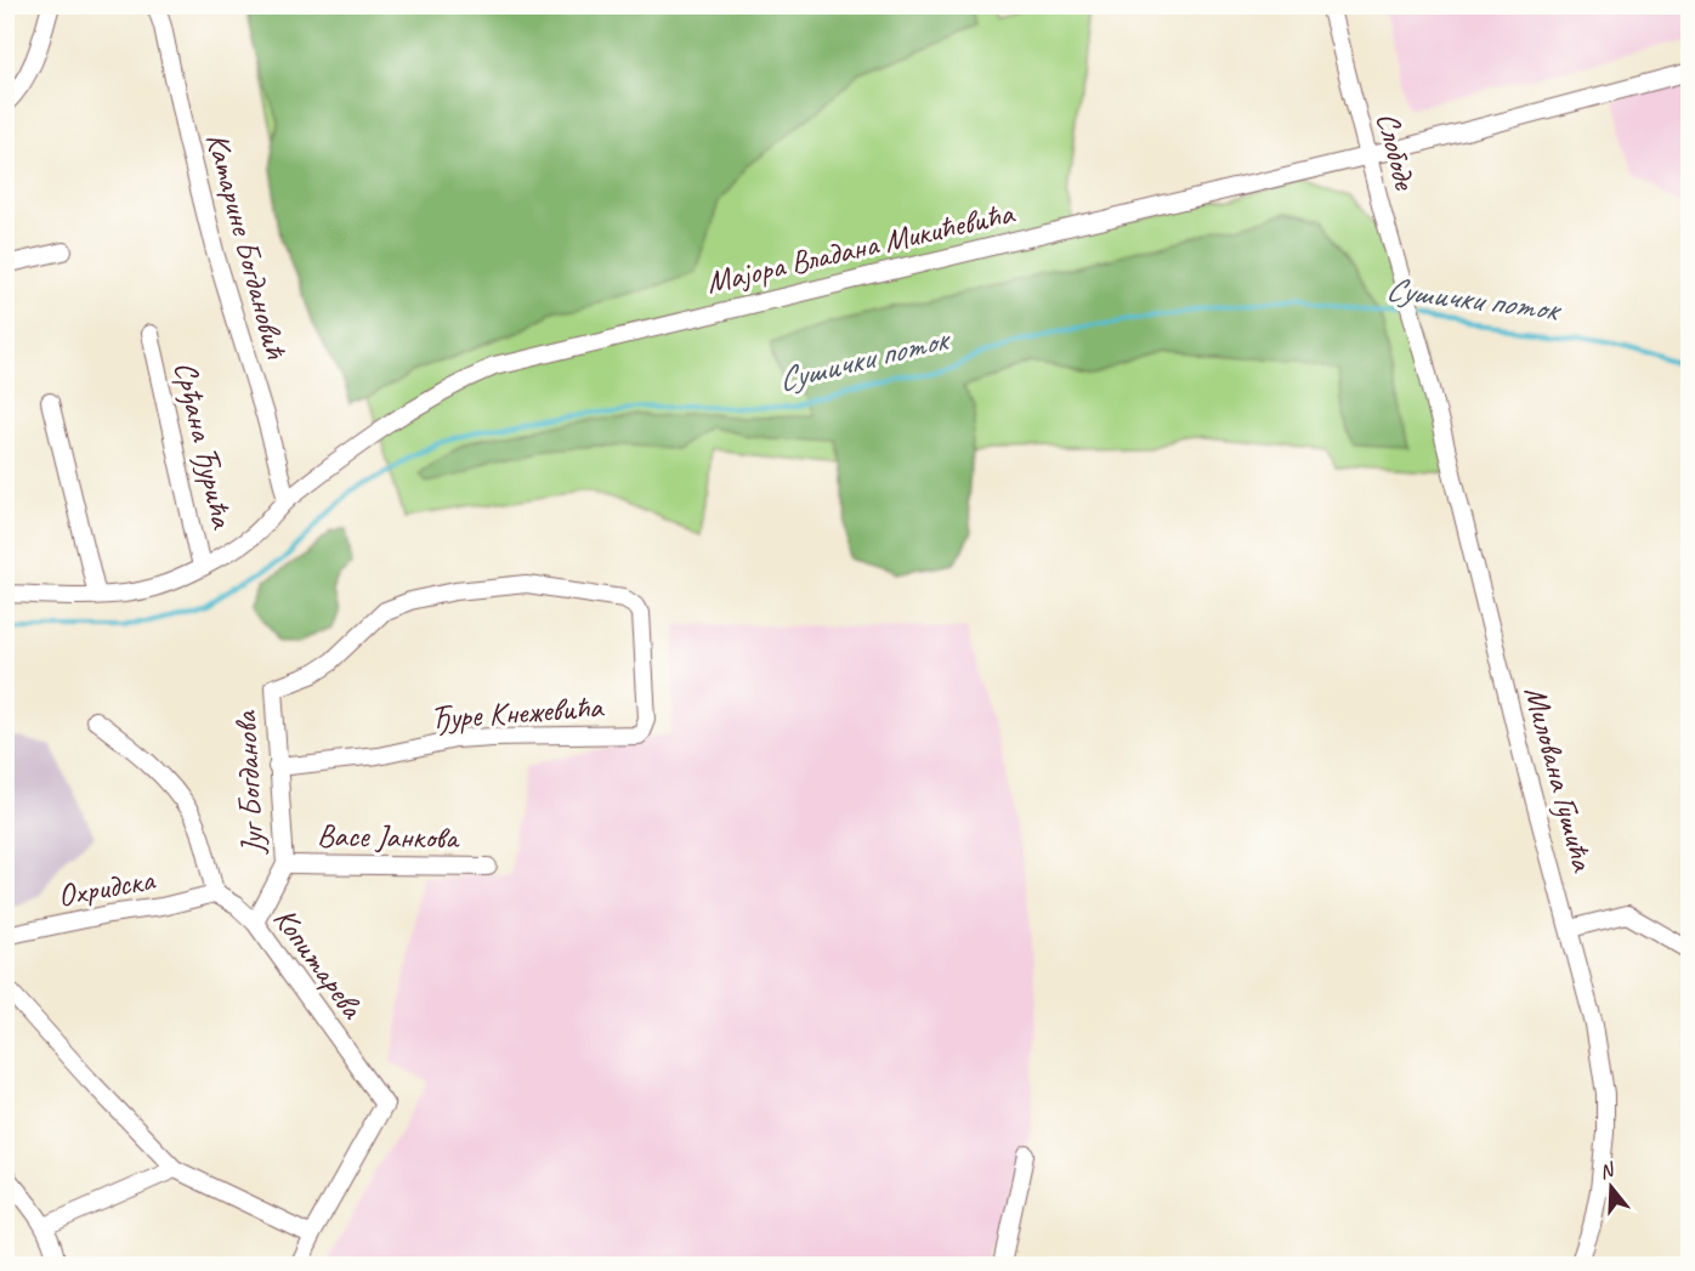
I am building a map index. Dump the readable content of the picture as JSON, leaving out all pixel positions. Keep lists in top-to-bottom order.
{
  "streets": {
    "street": [
      "Слободе",
      "Катарине Богдановић",
      "Мајора Владана Микићевића",
      "Срђана Ђурића",
      "Ђуре Кнежевића",
      "Милована Гушића",
      "Југ Богданова",
      "Васе Јанкова",
      "Охридска",
      "Копитарева"
    ]
  },
  "crossings": [
    ["Слободе", "Мајора Владана Микићевића"],
    ["Слободе", "Милована Гушића"],
    ["Катарине Богдановић", "Мајора Владана Микићевића"],
    ["Мајора Владана Микићевића", "Срђана Ђурића"],
    ["Ђуре Кнежевића", "Југ Богданова"],
    ["Југ Богданова", "Васе Јанкова"],
    ["Југ Богданова", "Копитарева"],
    ["Охридска", "Копитарева"]
  ],
  "water": ["Сушички поток"],
  "north": "top"
}
